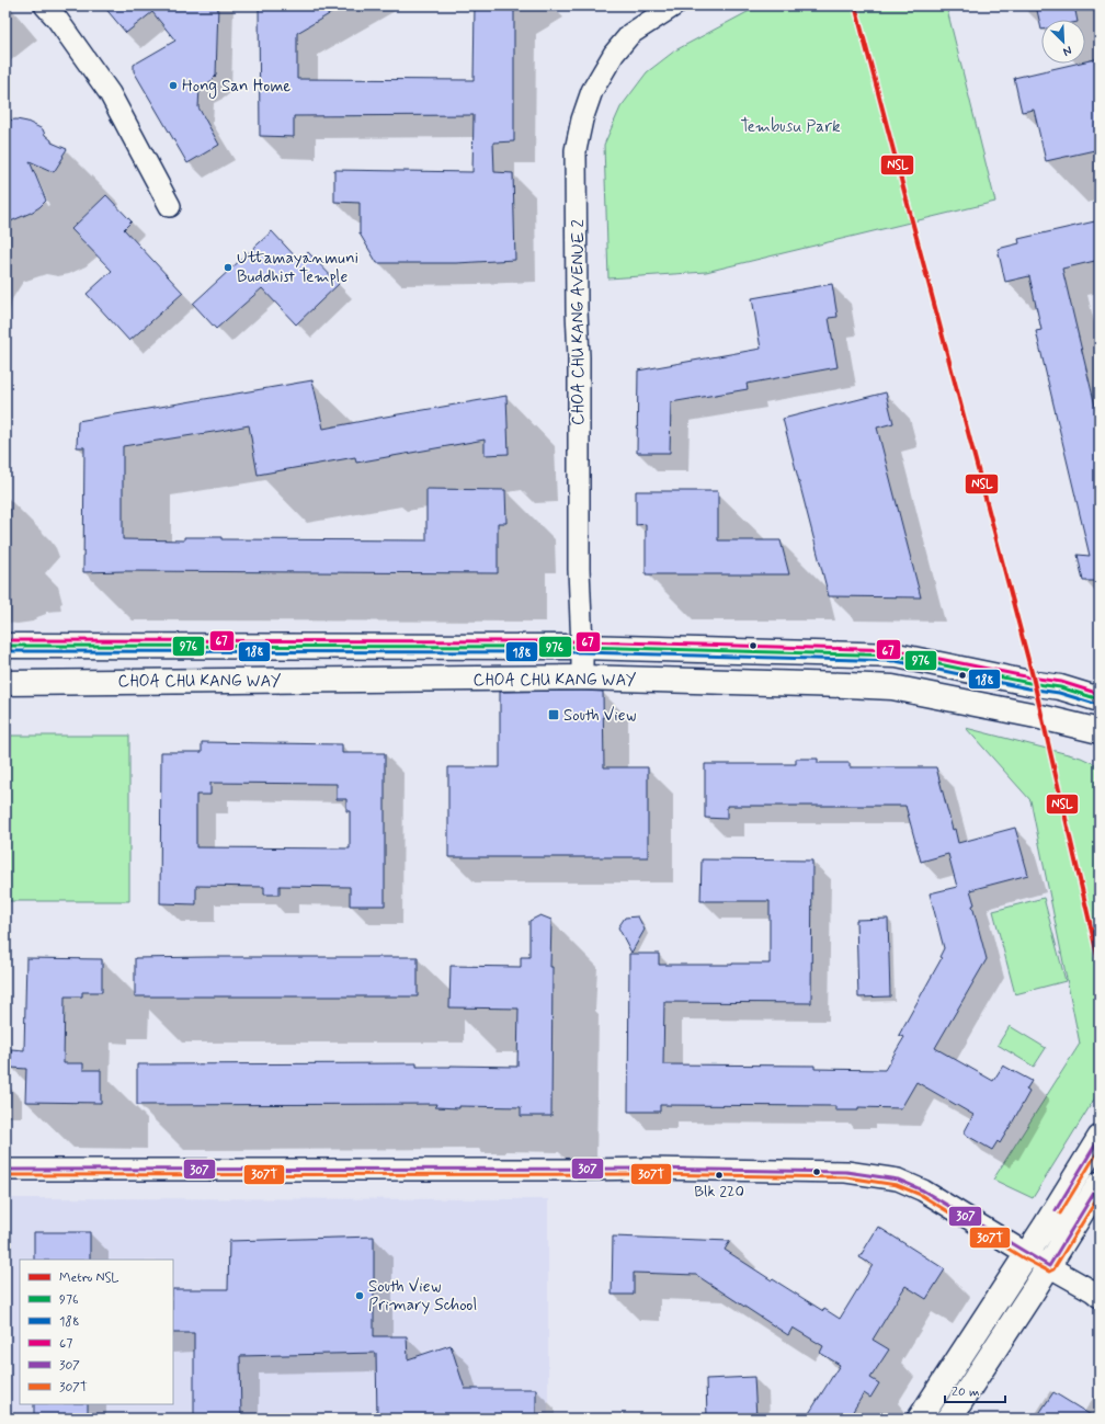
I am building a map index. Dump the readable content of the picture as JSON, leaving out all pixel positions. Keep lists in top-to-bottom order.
{
  "streets": {
    "main road": ["CHOA CHU KANG WAY"],
    "street": ["CHOA CHU KANG AVENUE 2"]
  },
  "crossings": [
    ["CHOA CHU KANG AVENUE 2", "CHOA CHU KANG WAY"]
  ],
  "parks": ["Tembusu Park"],
  "places": {
    "other": [
      "Hong San Home",
      "Uttamayanmuni Buddhist Temple",
      "Blk 220",
      "South View Primary School"
    ],
    "transit": ["South View"]
  },
  "lines": [
    "metro line NSL",
    "transit line 67",
    "transit line 976",
    "transit line 188",
    "transit line 307",
    "transit line 307T"
  ],
  "legend": [
    "Metro NSL",
    "976",
    "188",
    "67",
    "307",
    "307T"
  ],
  "scale_bar": "20 m",
  "north": "bottom right"
}
